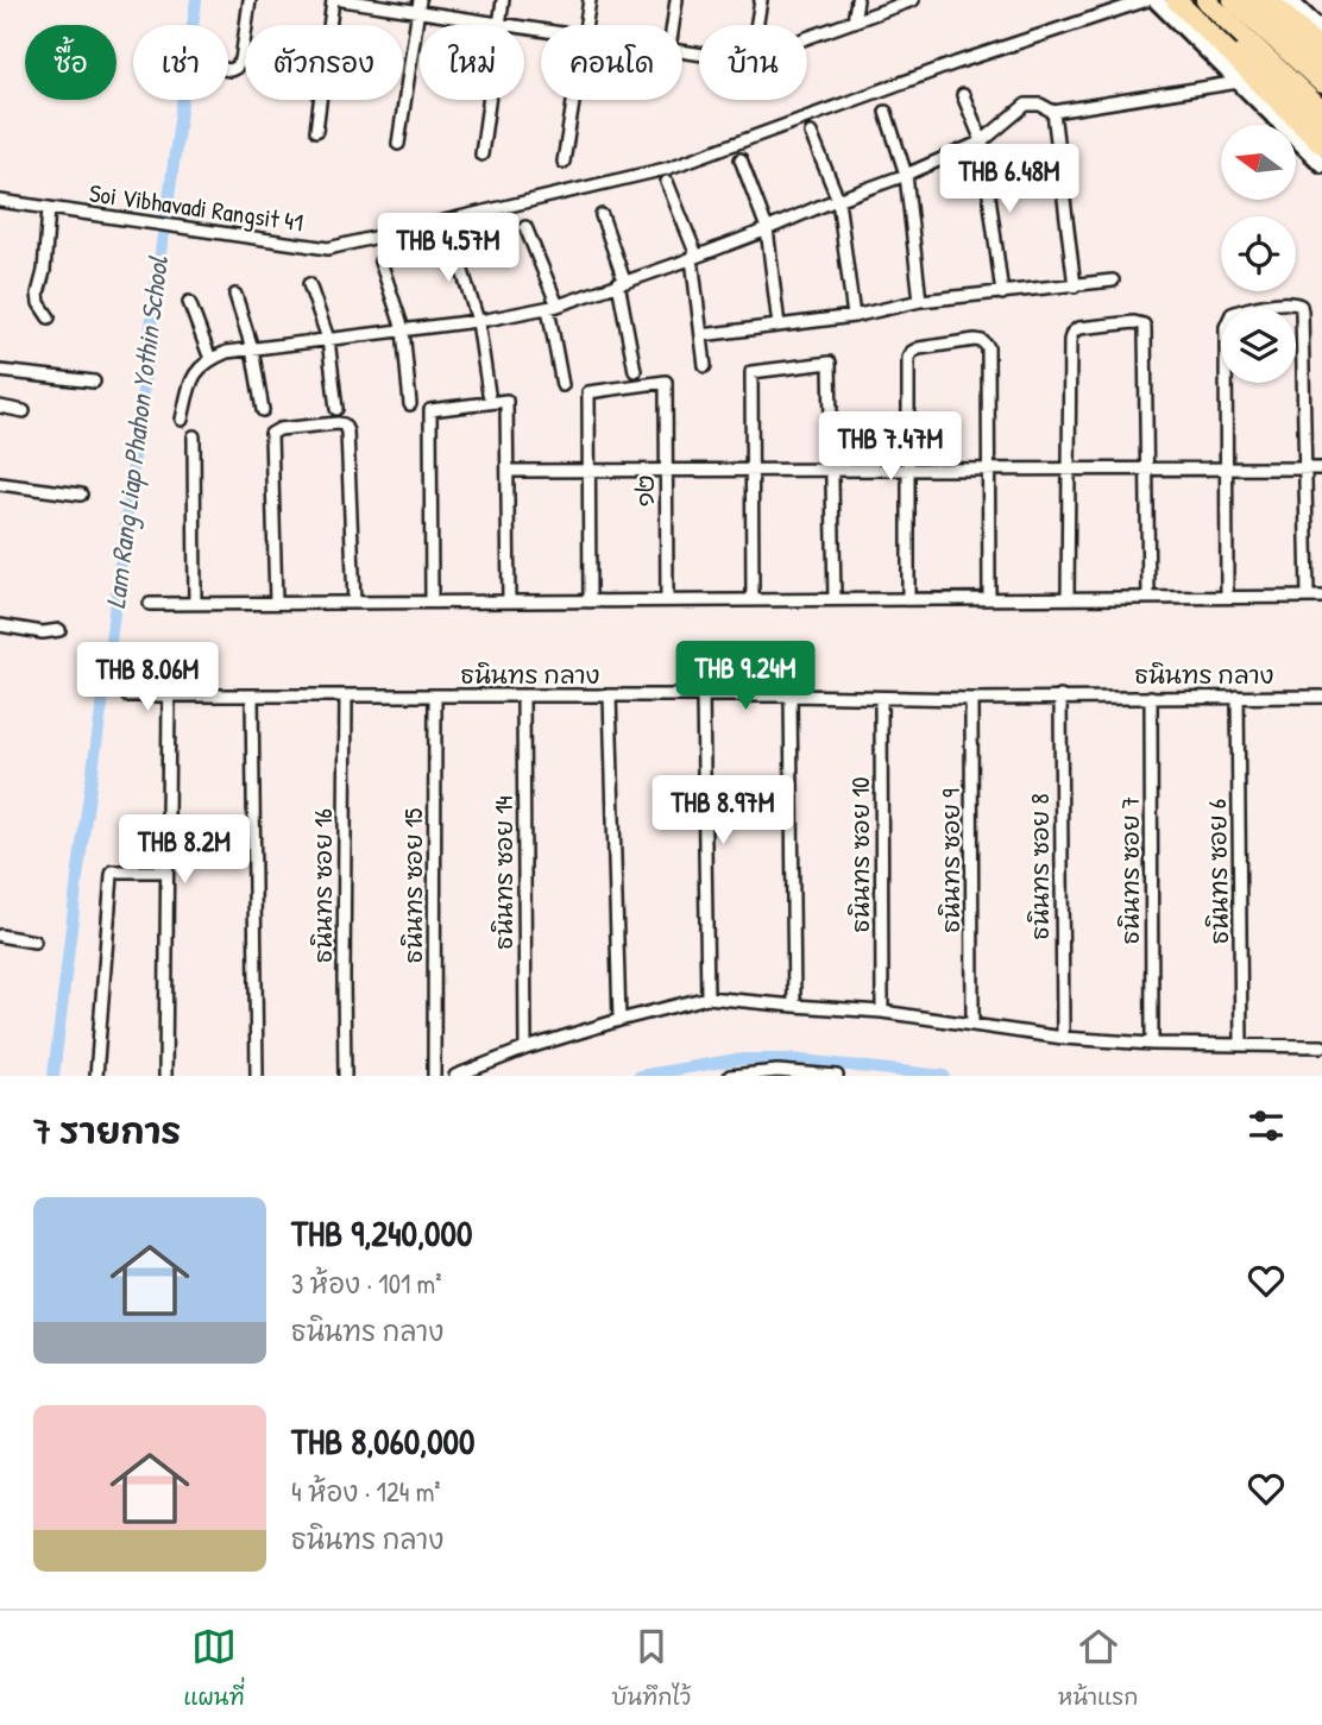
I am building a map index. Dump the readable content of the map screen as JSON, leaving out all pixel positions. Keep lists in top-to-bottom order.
{
  "streets": {
    "street": [
      "Soi Vibhavadi Rangsit 41",
      "๑๒",
      "ธนินทร กลาง",
      "ธนินทร ซอย 10",
      "ธนินทร ซอย 9",
      "ธนินทร ซอย 8",
      "ธนินทร ซอย 7",
      "ธนินทร ซอย 6",
      "ธนินทร ซอย 14",
      "ธนินทร ซอย 16",
      "ธนินทร ซอย 15"
    ]
  },
  "crossings": [
    ["ธนินทร กลาง", "ธนินทร ซอย 10"],
    ["ธนินทร กลาง", "ธนินทร ซอย 9"],
    ["ธนินทร กลาง", "ธนินทร ซอย 8"],
    ["ธนินทร กลาง", "ธนินทร ซอย 7"],
    ["ธนินทร กลาง", "ธนินทร ซอย 6"],
    ["ธนินทร กลาง", "ธนินทร ซอย 14"],
    ["ธนินทร กลาง", "ธนินทร ซอย 16"],
    ["ธนินทร กลาง", "ธนินทร ซอย 15"]
  ],
  "water": ["Lam Rang Liap Phahon Yothin School"],
  "north": "left",
  "page": {
    "chip": [
      "ซื้อ",
      "เช่า",
      "ตัวกรอง",
      "ใหม่",
      "คอนโด",
      "บ้าน"
    ],
    "price": [
      "THB 6.48M",
      "THB 4.57M",
      "THB 7.47M",
      "THB 9.24M",
      "THB 8.06M",
      "THB 8.97M",
      "THB 8.2M"
    ],
    "heading": "7 รายการ",
    "list": [
      {
        "name": "THB 9,240,000",
        "note": "3 ห้อง · 101 m² · ธนินทร กลาง"
      },
      {
        "name": "THB 8,060,000",
        "note": "4 ห้อง · 124 m² · ธนินทร กลาง"
      }
    ],
    "tabs": ["แผนที่", "บันทึกไว้", "หน้าแรก"]
  }
}
